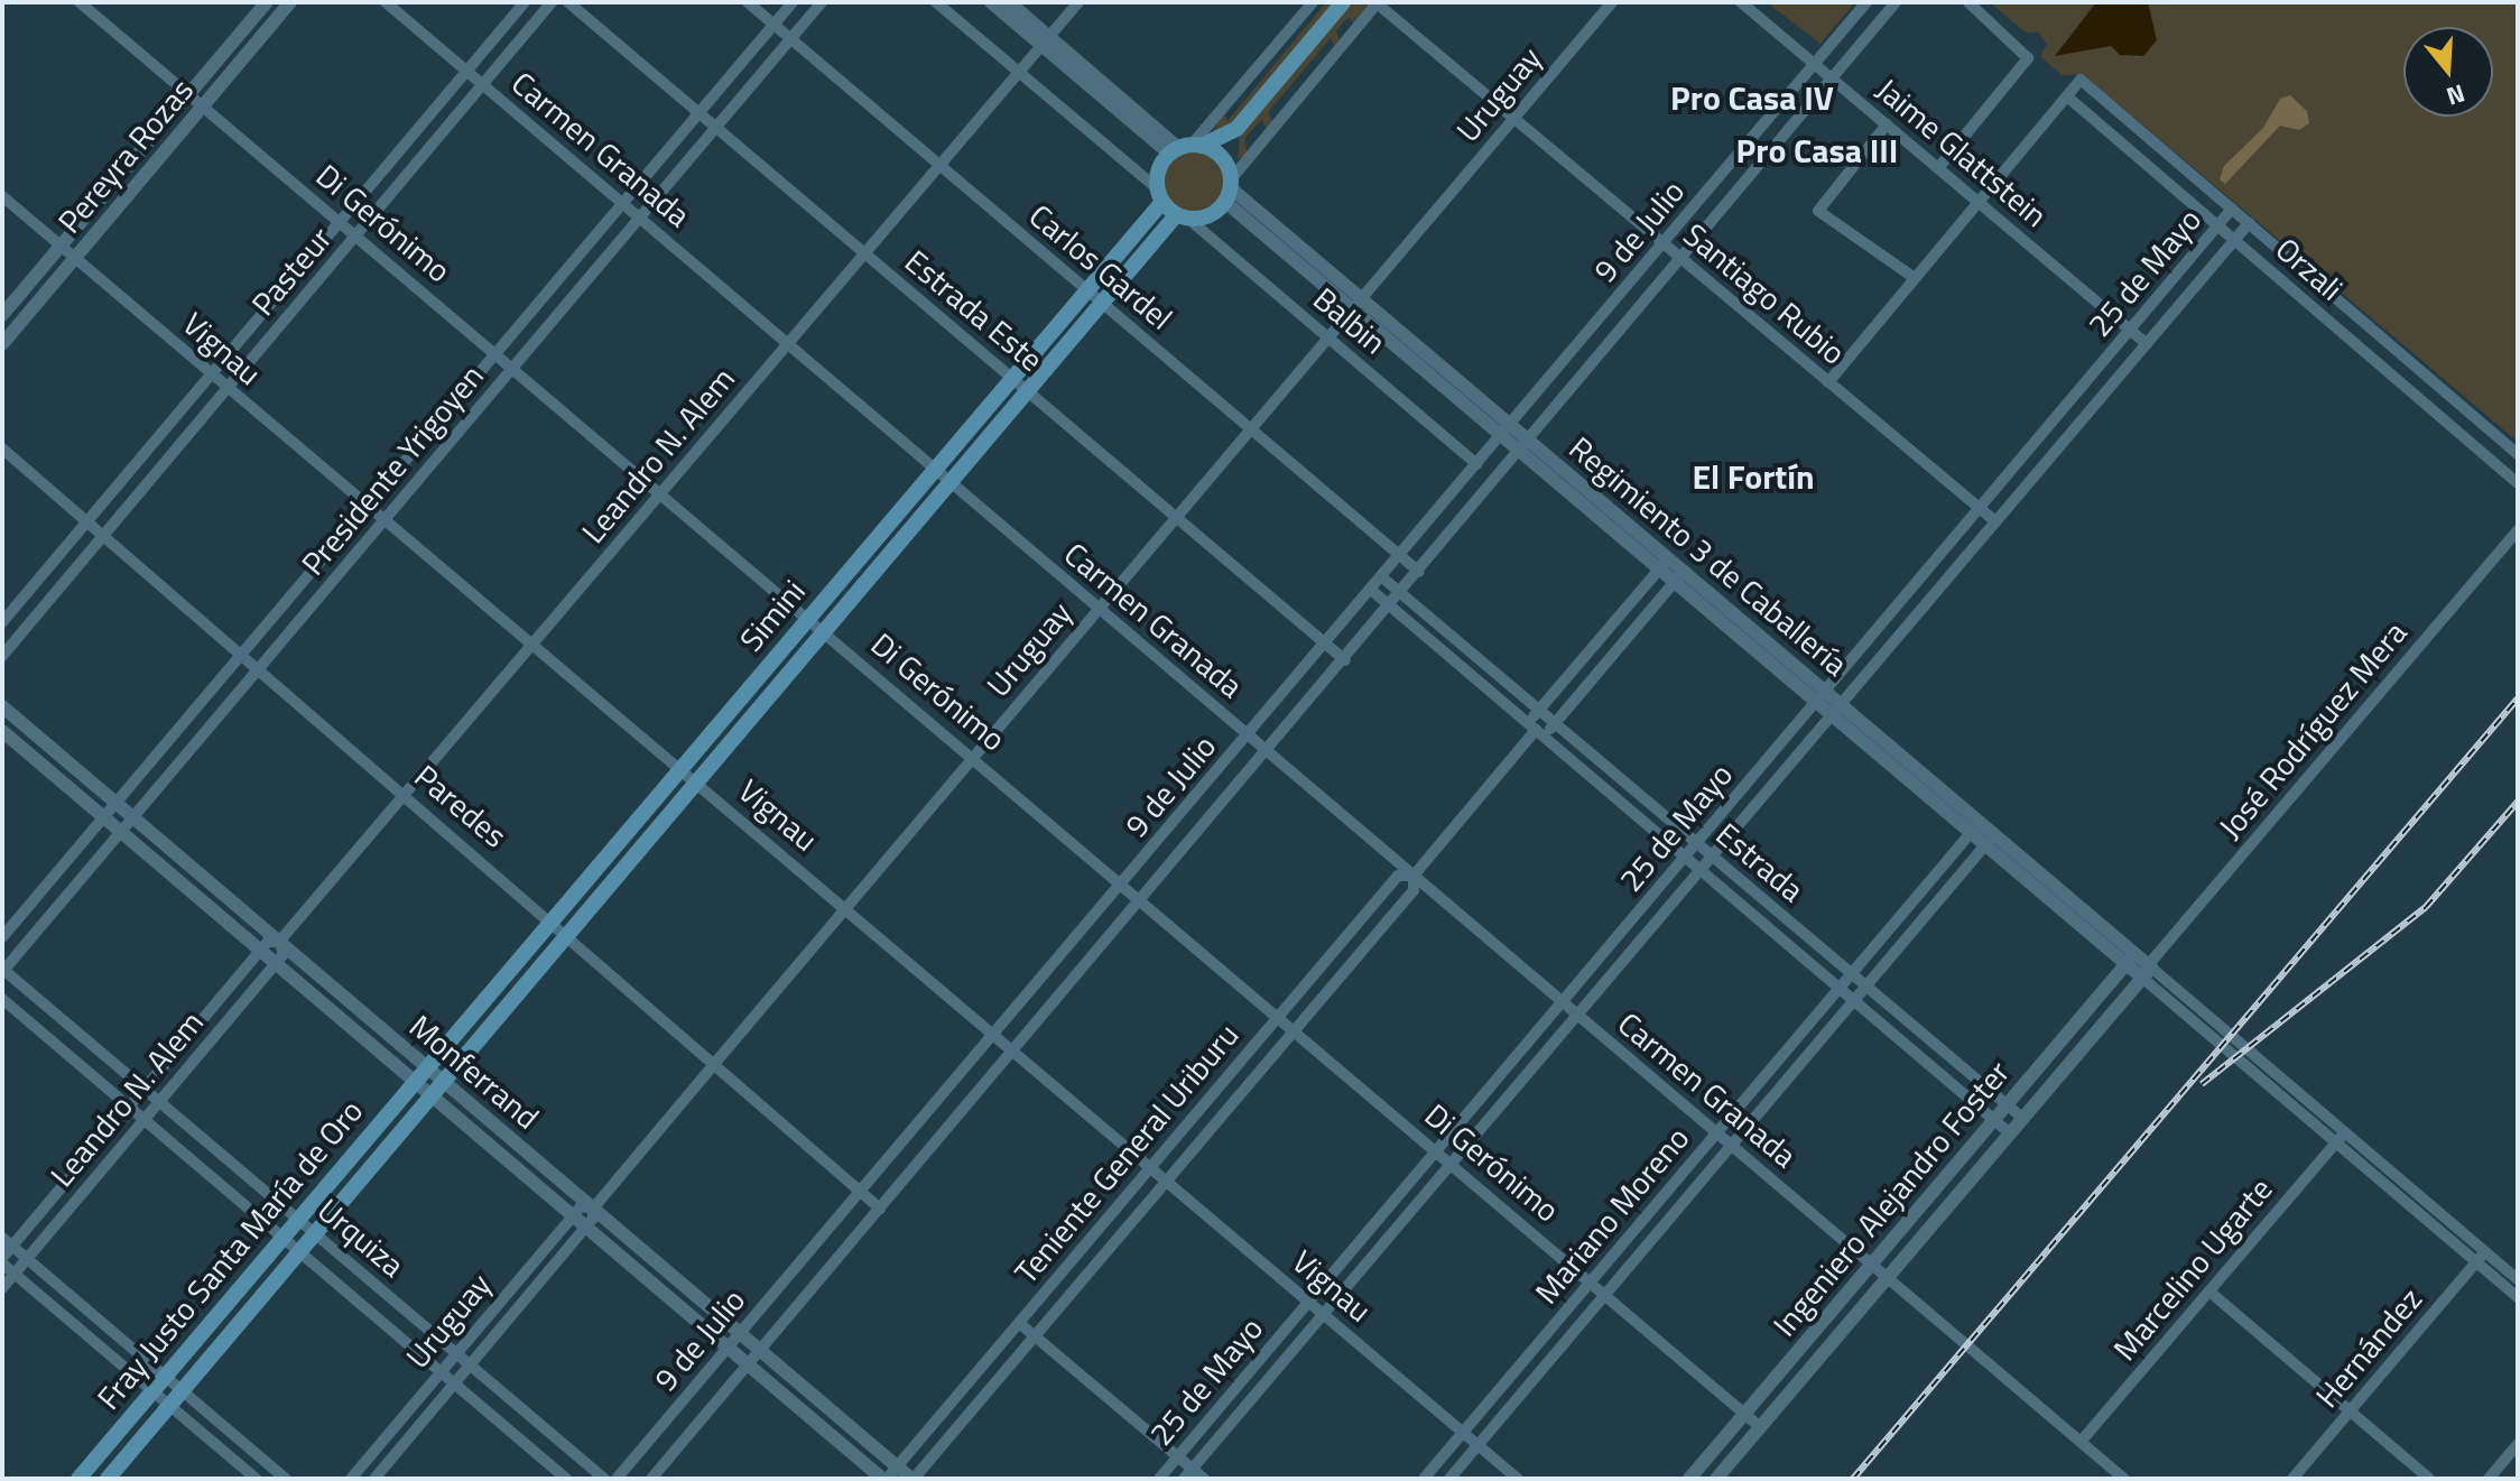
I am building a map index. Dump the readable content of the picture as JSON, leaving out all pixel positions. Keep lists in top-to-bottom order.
{
  "streets": {
    "main road": ["Simini", "Fray Justo Santa María de Oro"],
    "street": [
      "Uruguay",
      "Carmen Granada",
      "Jaime Glattstein",
      "Pereyra Rozas",
      "Di Gerónimo",
      "9 de Julio",
      "Carlos Gardel",
      "Orzali",
      "Pasteur",
      "25 de Mayo",
      "Santiago Rubio",
      "Estrada Este",
      "Balbin",
      "Vignau",
      "Leandro N. Alem",
      "Presidente Yrigoyen",
      "Regimiento 3 de Caballería",
      "José Rodríguez Mera",
      "Paredes",
      "Estrada",
      "Monferrand",
      "Teniente General Uriburu",
      "Ingeniero Alejandro Foster",
      "Mariano Moreno",
      "Urquiza",
      "Marcelino Ugarte",
      "Hernández"
    ]
  },
  "crossings": [
    ["Uruguay", "Carmen Granada"],
    ["Uruguay", "Di Gerónimo"],
    ["Uruguay", "Carlos Gardel"],
    ["Uruguay", "Santiago Rubio"],
    ["Uruguay", "Estrada Este"],
    ["Uruguay", "Balbin"],
    ["Uruguay", "Vignau"],
    ["Uruguay", "Regimiento 3 de Caballería"],
    ["Uruguay", "Paredes"],
    ["Uruguay", "Monferrand"],
    ["Uruguay", "Urquiza"],
    ["Carmen Granada", "9 de Julio"],
    ["Carmen Granada", "Pasteur"],
    ["Carmen Granada", "25 de Mayo"],
    ["Carmen Granada", "Leandro N. Alem"],
    ["Carmen Granada", "Presidente Yrigoyen"],
    ["Carmen Granada", "Simini"],
    ["Carmen Granada", "Teniente General Uriburu"],
    ["Carmen Granada", "Ingeniero Alejandro Foster"],
    ["Carmen Granada", "Mariano Moreno"],
    ["Carmen Granada", "Marcelino Ugarte"],
    ["Jaime Glattstein", "9 de Julio"],
    ["Jaime Glattstein", "25 de Mayo"],
    ["Pereyra Rozas", "Di Gerónimo"],
    ["Pereyra Rozas", "Vignau"],
    ["Di Gerónimo", "9 de Julio"],
    ["Di Gerónimo", "Pasteur"],
    ["Di Gerónimo", "25 de Mayo"],
    ["Di Gerónimo", "Leandro N. Alem"],
    ["Di Gerónimo", "Presidente Yrigoyen"],
    ["Di Gerónimo", "Simini"],
    ["Di Gerónimo", "Teniente General Uriburu"],
    ["Di Gerónimo", "Ingeniero Alejandro Foster"],
    ["Di Gerónimo", "Mariano Moreno"],
    ["9 de Julio", "Carlos Gardel"],
    ["9 de Julio", "Santiago Rubio"],
    ["9 de Julio", "Estrada Este"],
    ["9 de Julio", "Balbin"],
    ["9 de Julio", "Vignau"],
    ["9 de Julio", "Regimiento 3 de Caballería"],
    ["9 de Julio", "Paredes"],
    ["9 de Julio", "Estrada"],
    ["9 de Julio", "Monferrand"],
    ["Carlos Gardel", "Leandro N. Alem"],
    ["Carlos Gardel", "Presidente Yrigoyen"],
    ["Carlos Gardel", "Simini"],
    ["Orzali", "25 de Mayo"],
    ["Pasteur", "Vignau"],
    ["Pasteur", "Paredes"],
    ["25 de Mayo", "Santiago Rubio"],
    ["25 de Mayo", "Vignau"],
    ["25 de Mayo", "Regimiento 3 de Caballería"],
    ["25 de Mayo", "Estrada"],
    ["Estrada Este", "Leandro N. Alem"],
    ["Estrada Este", "Presidente Yrigoyen"],
    ["Estrada Este", "Simini"],
    ["Balbin", "Regimiento 3 de Caballería"],
    ["Balbin", "Simini"],
    ["Vignau", "Leandro N. Alem"],
    ["Vignau", "Presidente Yrigoyen"],
    ["Vignau", "Simini"],
    ["Vignau", "Teniente General Uriburu"],
    ["Vignau", "Mariano Moreno"],
    ["Leandro N. Alem", "Paredes"],
    ["Leandro N. Alem", "Monferrand"],
    ["Leandro N. Alem", "Urquiza"],
    ["Presidente Yrigoyen", "Paredes"],
    ["Presidente Yrigoyen", "Monferrand"],
    ["Presidente Yrigoyen", "Urquiza"],
    ["Regimiento 3 de Caballería", "Simini"],
    ["Regimiento 3 de Caballería", "José Rodríguez Mera"],
    ["Regimiento 3 de Caballería", "Ingeniero Alejandro Foster"],
    ["Regimiento 3 de Caballería", "Mariano Moreno"],
    ["Simini", "Paredes"],
    ["Simini", "Monferrand"],
    ["Simini", "Fray Justo Santa María de Oro"],
    ["José Rodríguez Mera", "Ingeniero Alejandro Foster"],
    ["Estrada", "Teniente General Uriburu"],
    ["Estrada", "Ingeniero Alejandro Foster"],
    ["Estrada", "Mariano Moreno"],
    ["Monferrand", "Teniente General Uriburu"],
    ["Monferrand", "Fray Justo Santa María de Oro"],
    ["Urquiza", "Fray Justo Santa María de Oro"]
  ],
  "districts": ["Pro Casa IV", "Pro Casa III", "El Fortín"],
  "north": "bottom"
}
